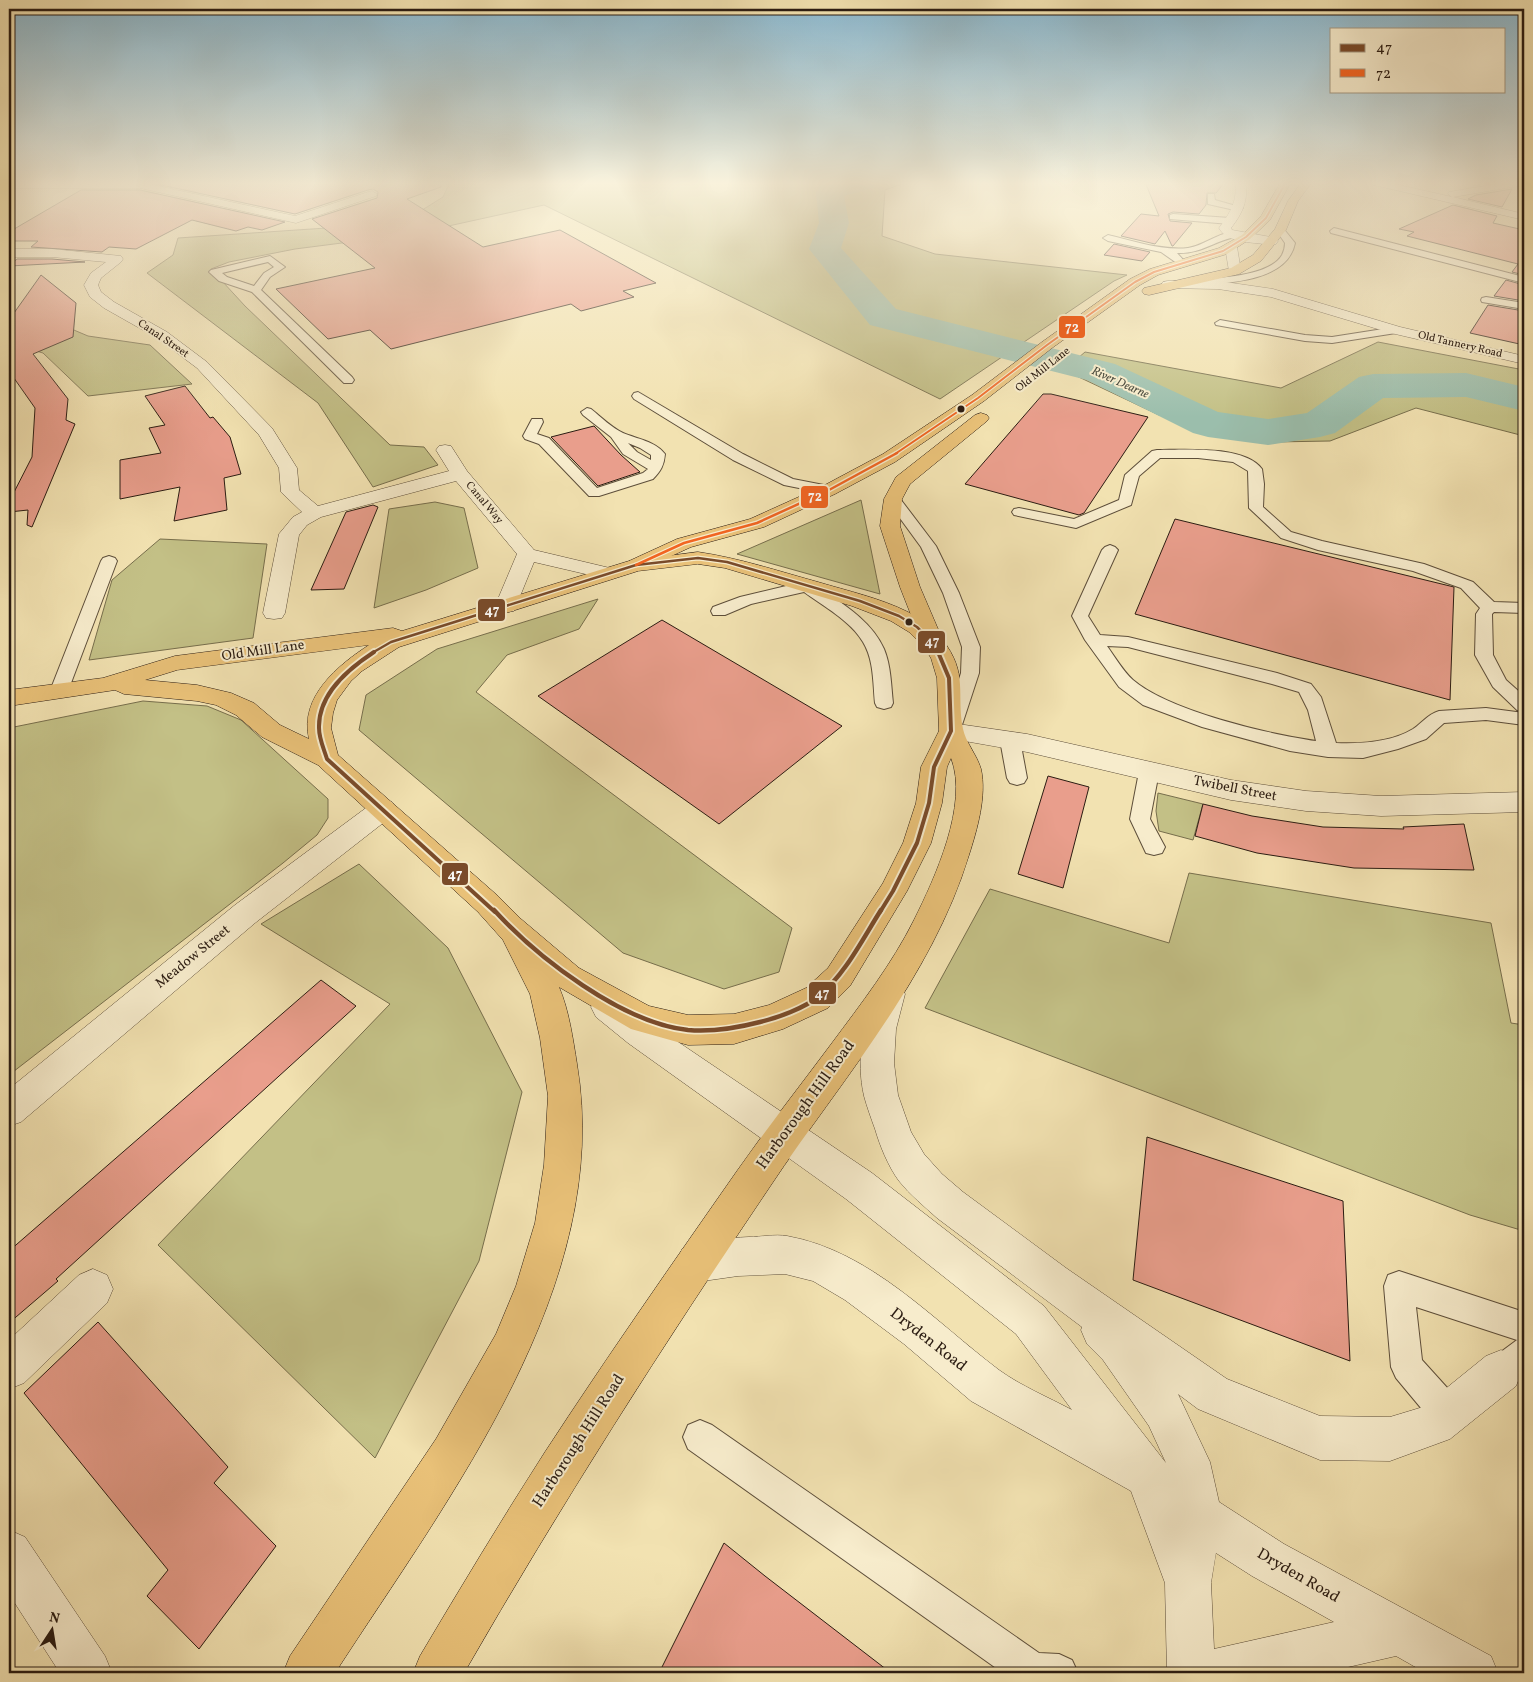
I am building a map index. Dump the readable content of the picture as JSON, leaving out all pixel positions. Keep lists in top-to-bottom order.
{
  "streets": {
    "main road": ["Old Mill Lane", "Harborough Hill Road"],
    "street": [
      "Canal Street",
      "Old Tannery Road",
      "Canal Way",
      "Twibell Street",
      "Meadow Street",
      "Dryden Road"
    ]
  },
  "crossings": [
    ["Old Tannery Road", "Old Mill Lane"],
    ["Old Mill Lane", "Meadow Street"],
    ["Twibell Street", "Harborough Hill Road"],
    ["Harborough Hill Road", "Dryden Road"]
  ],
  "water": ["River Dearne"],
  "lines": ["transit line 72", "transit line 47"],
  "legend": ["47", "72"],
  "north": "top"
}
